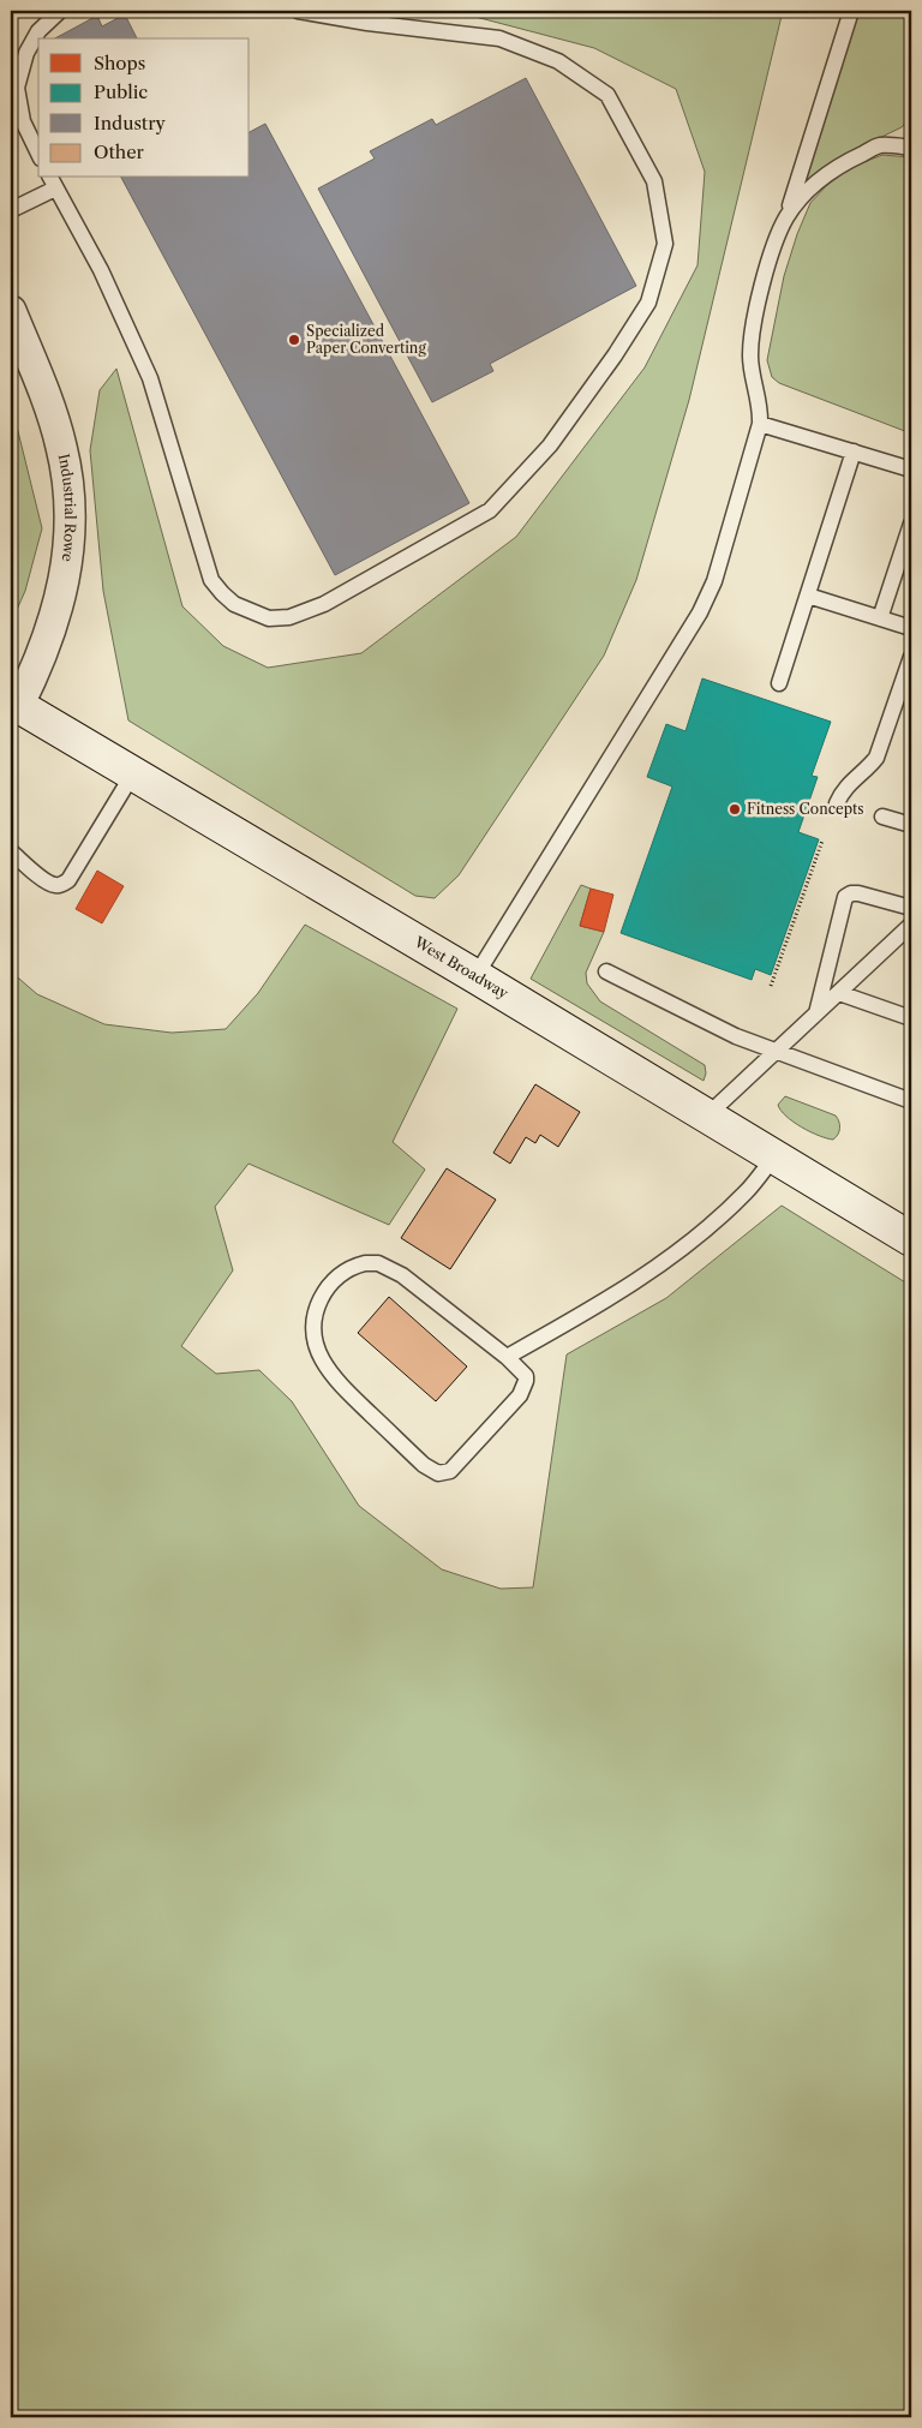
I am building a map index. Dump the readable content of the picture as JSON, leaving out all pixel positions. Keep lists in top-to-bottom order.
{
  "streets": {
    "main road": ["West Broadway"],
    "street": ["Industrial Rowe"]
  },
  "crossings": [
    ["Industrial Rowe", "West Broadway"]
  ],
  "places": ["Specialized Paper Converting", "Fitness Concepts"],
  "legend": [
    "Shops",
    "Public",
    "Industry",
    "Other"
  ]
}
